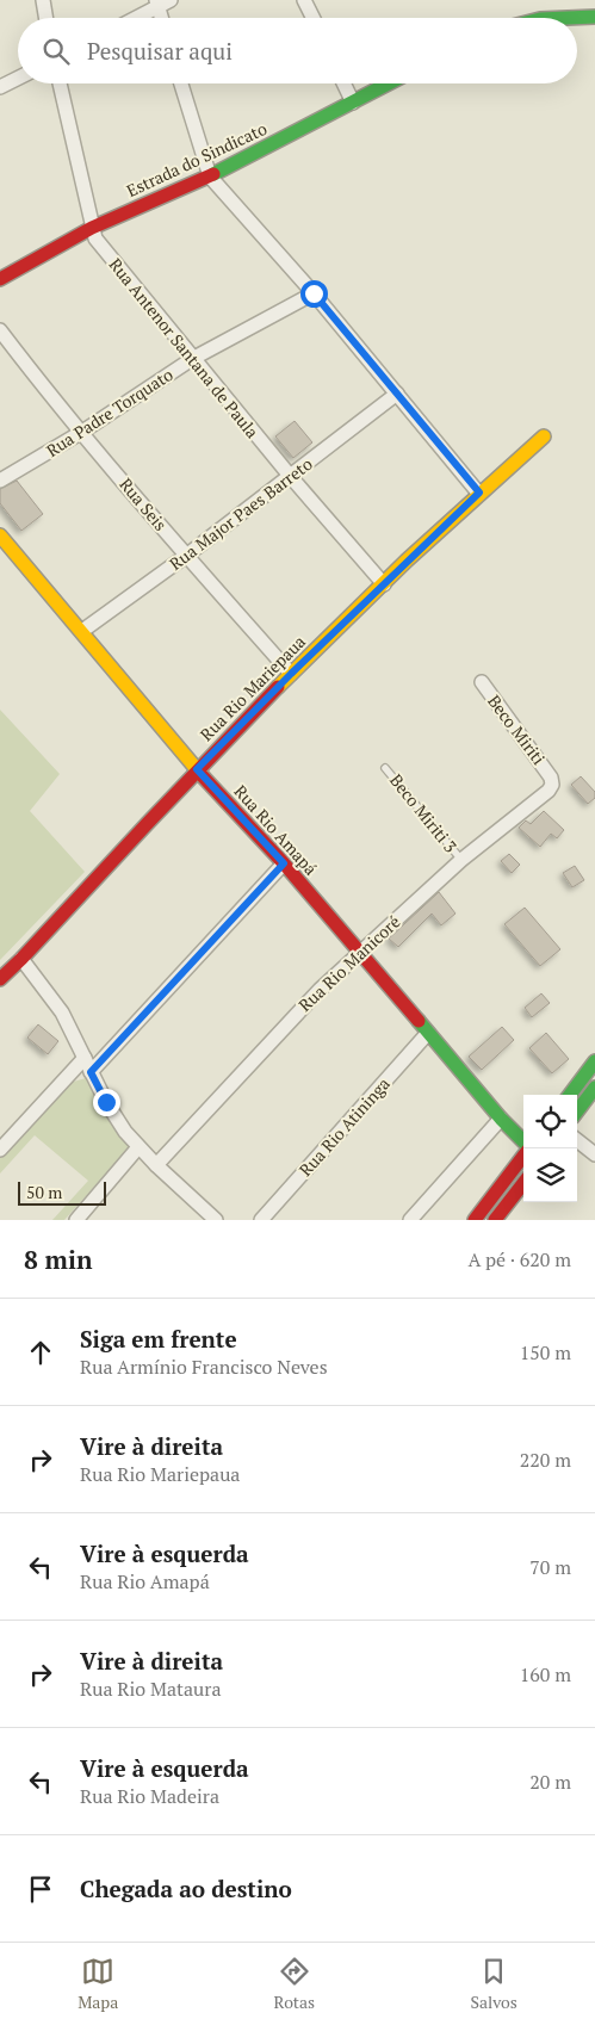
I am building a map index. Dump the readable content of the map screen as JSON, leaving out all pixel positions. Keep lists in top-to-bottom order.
{
  "streets": {
    "street": [
      "Estrada do Sindicato",
      "Rua Antenor Santana de Paula",
      "Rua Padre Torquato",
      "Rua Seis",
      "Rua Major Paes Barreto",
      "Rua Rio Mariepaua",
      "Beco Miriti",
      "Rua Rio Amapá",
      "Rua Rio Manicoré",
      "Rua Rio Atininga"
    ],
    "lane": ["Beco Miriti 3"]
  },
  "crossings": [
    ["Estrada do Sindicato", "Rua Antenor Santana de Paula"],
    ["Rua Antenor Santana de Paula", "Rua Padre Torquato"],
    ["Rua Antenor Santana de Paula", "Rua Major Paes Barreto"],
    ["Rua Antenor Santana de Paula", "Rua Rio Mariepaua"],
    ["Rua Padre Torquato", "Rua Seis"],
    ["Rua Seis", "Rua Major Paes Barreto"],
    ["Rua Seis", "Rua Rio Mariepaua"],
    ["Rua Major Paes Barreto", "Rua Rio Amapá"],
    ["Rua Rio Mariepaua", "Rua Rio Amapá"],
    ["Beco Miriti", "Rua Rio Manicoré"],
    ["Beco Miriti 3", "Rua Rio Manicoré"],
    ["Rua Rio Amapá", "Rua Rio Manicoré"],
    ["Rua Rio Amapá", "Rua Rio Atininga"]
  ],
  "scale_bar": "50 m",
  "page": {
    "search": "Pesquisar aqui",
    "scale": "50 m",
    "heading": ["8 min", "A pé · 620 m"],
    "list": [
      ["Siga em frente", "Rua Armínio Francisco Neves", "150 m"],
      ["Vire à direita", "Rua Rio Mariepaua", "220 m"],
      ["Vire à esquerda", "Rua Rio Amapá", "70 m"],
      ["Vire à direita", "Rua Rio Mataura", "160 m"],
      ["Vire à esquerda", "Rua Rio Madeira", "20 m"],
      "Chegada ao destino"
    ],
    "nav": ["Mapa", "Rotas", "Salvos"]
  }
}
